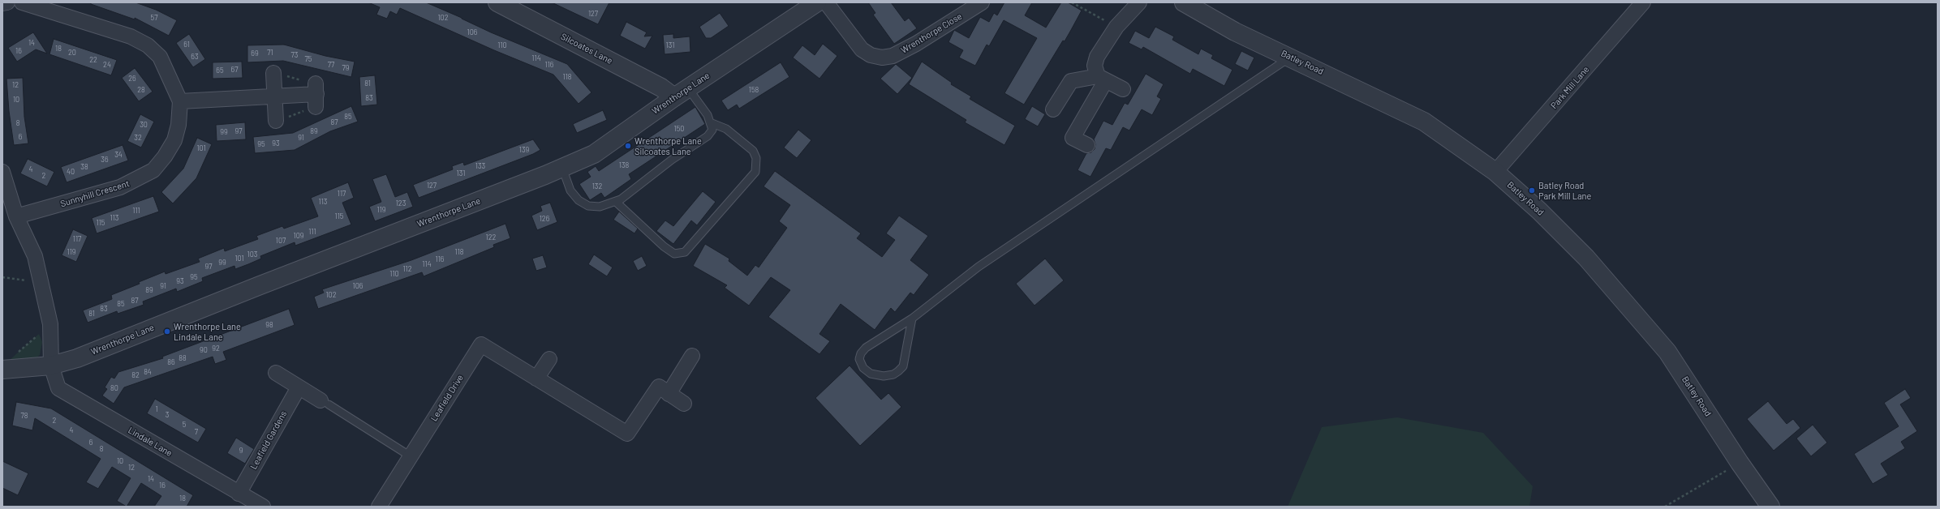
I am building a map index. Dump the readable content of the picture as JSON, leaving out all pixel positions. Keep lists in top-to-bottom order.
{
  "streets": {
    "street": [
      "Wrenthorpe Close",
      "Silcoates Lane",
      "Batley Road",
      "Park Mill Lane",
      "Wrenthorpe Lane",
      "Sunnyhill Crescent",
      "Leafield Drive",
      "Leafield Gardens",
      "Lindale Lane"
    ]
  },
  "crossings": [
    ["Silcoates Lane", "Wrenthorpe Lane"],
    ["Batley Road", "Park Mill Lane"],
    ["Wrenthorpe Lane", "Lindale Lane"],
    ["Leafield Gardens", "Lindale Lane"]
  ],
  "places": ["Wrenthorpe Lane Silcoates Lane", "Batley Road Park Mill Lane", "Wrenthorpe Lane Lindale Lane"],
  "house_numbers": [
    "127",
    "57",
    "102",
    "106",
    "14",
    "61",
    "110",
    "131",
    "18",
    "16",
    "20",
    "71",
    "69",
    "73",
    "63",
    "114",
    "75",
    "22",
    "24",
    "77",
    "116",
    "79",
    "67",
    "65",
    "118",
    "26",
    "81",
    "12",
    "28",
    "158",
    "83",
    "10",
    "85",
    "87",
    "8",
    "30",
    "150",
    "97",
    "89",
    "99",
    "6",
    "32",
    "91",
    "93",
    "95",
    "101",
    "139",
    "34",
    "36",
    "138",
    "133",
    "38",
    "4",
    "40",
    "131",
    "2",
    "127",
    "132",
    "117",
    "113",
    "123",
    "119",
    "111",
    "115",
    "113",
    "126",
    "115",
    "111",
    "109",
    "122",
    "117",
    "107",
    "119",
    "118",
    "103",
    "101",
    "116",
    "99",
    "114",
    "97",
    "112",
    "110",
    "95",
    "93",
    "91",
    "106",
    "89",
    "102",
    "87",
    "85",
    "83",
    "81",
    "98",
    "92",
    "90",
    "88",
    "86",
    "84",
    "82",
    "80",
    "1",
    "3",
    "78",
    "2",
    "5",
    "4",
    "7",
    "6",
    "8",
    "9",
    "10",
    "12",
    "14",
    "16",
    "18"
  ]
}
